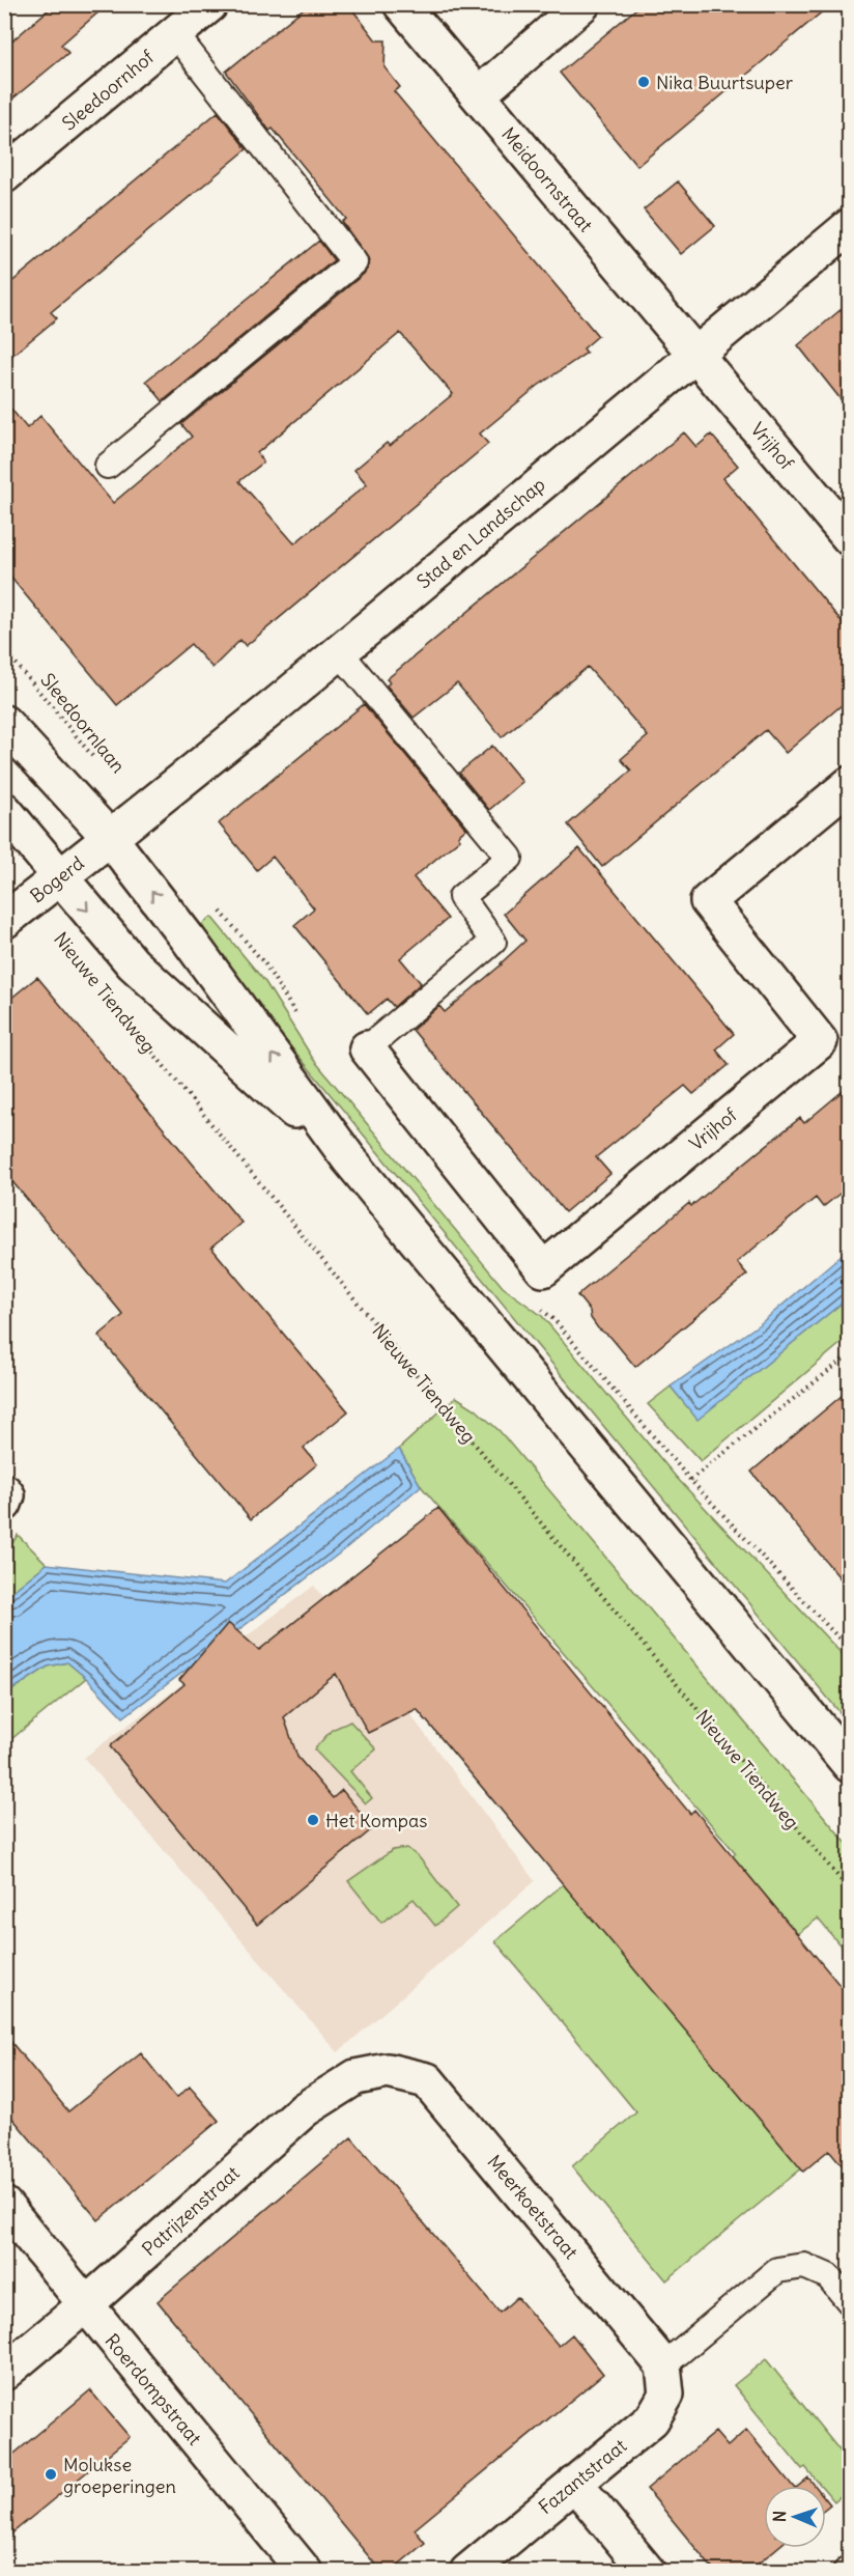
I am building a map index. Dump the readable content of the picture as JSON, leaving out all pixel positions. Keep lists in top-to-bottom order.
{
  "streets": {
    "street": [
      "Sleedoornhof",
      "Meidoornstraat",
      "Vrijhof",
      "Stad en Landschap",
      "Bogerd",
      "Nieuwe Tiendweg",
      "Meerkoetstraat",
      "Patrijzenstraat",
      "Roerdompstraat",
      "Fazantstraat"
    ],
    "path": ["Sleedoornlaan"]
  },
  "crossings": [
    ["Meidoornstraat", "Vrijhof"],
    ["Meidoornstraat", "Stad en Landschap"],
    ["Vrijhof", "Stad en Landschap"],
    ["Stad en Landschap", "Bogerd"],
    ["Stad en Landschap", "Nieuwe Tiendweg"],
    ["Bogerd", "Nieuwe Tiendweg"],
    ["Meerkoetstraat", "Patrijzenstraat"],
    ["Meerkoetstraat", "Fazantstraat"],
    ["Patrijzenstraat", "Roerdompstraat"]
  ],
  "places": ["Nika Buurtsuper", "Het Kompas", "Molukse groeperingen"],
  "north": "left"
}
